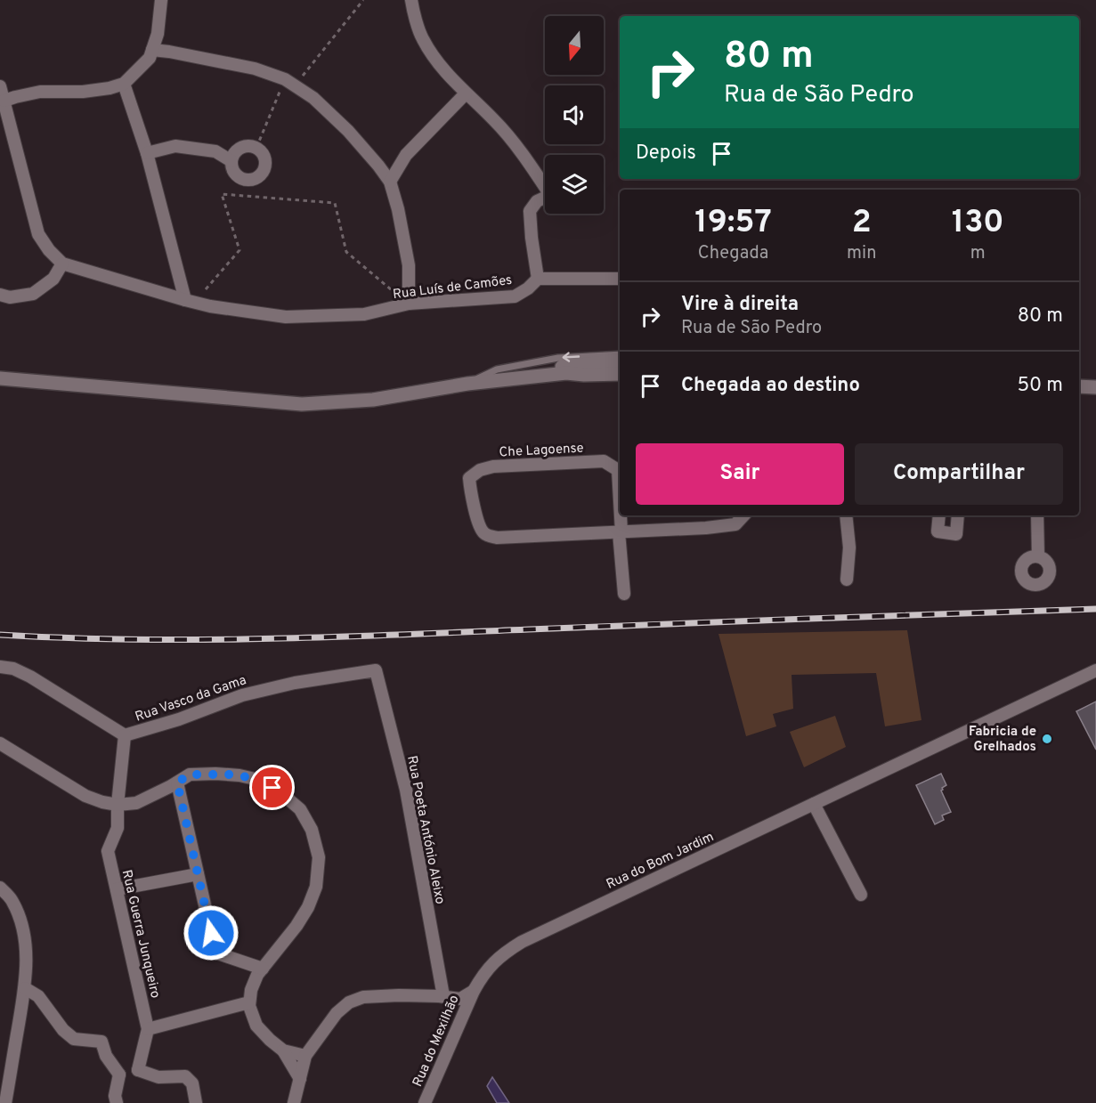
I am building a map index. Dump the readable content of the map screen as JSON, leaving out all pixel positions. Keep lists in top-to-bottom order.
{
  "streets": {
    "street": [
      "Rua Luís de Camões",
      "Che Lagoense",
      "Rua Vasco da Gama",
      "Rua Poeta António Aleixo",
      "Rua do Bom Jardim",
      "Rua Guerra Junqueiro",
      "Rua do Mexilhão"
    ]
  },
  "crossings": [
    ["Rua Vasco da Gama", "Rua Poeta António Aleixo"],
    ["Rua Vasco da Gama", "Rua Guerra Junqueiro"],
    ["Rua do Bom Jardim", "Rua do Mexilhão"]
  ],
  "places": ["Fabricia de Grelhados"],
  "north": "bottom",
  "page": {
    "turn": ["80 m", "Rua de São Pedro"],
    "then": "Depois",
    "eta": [
      "19:57",
      "Chegada",
      "2",
      "min",
      "130",
      "m"
    ],
    "list": [
      {
        "name": "Vire à direita",
        "note": "Rua de São Pedro",
        "value": "80 m"
      },
      {
        "name": "Chegada ao destino",
        "value": "50 m"
      }
    ],
    "buttons": ["Sair", "Compartilhar"]
  }
}
